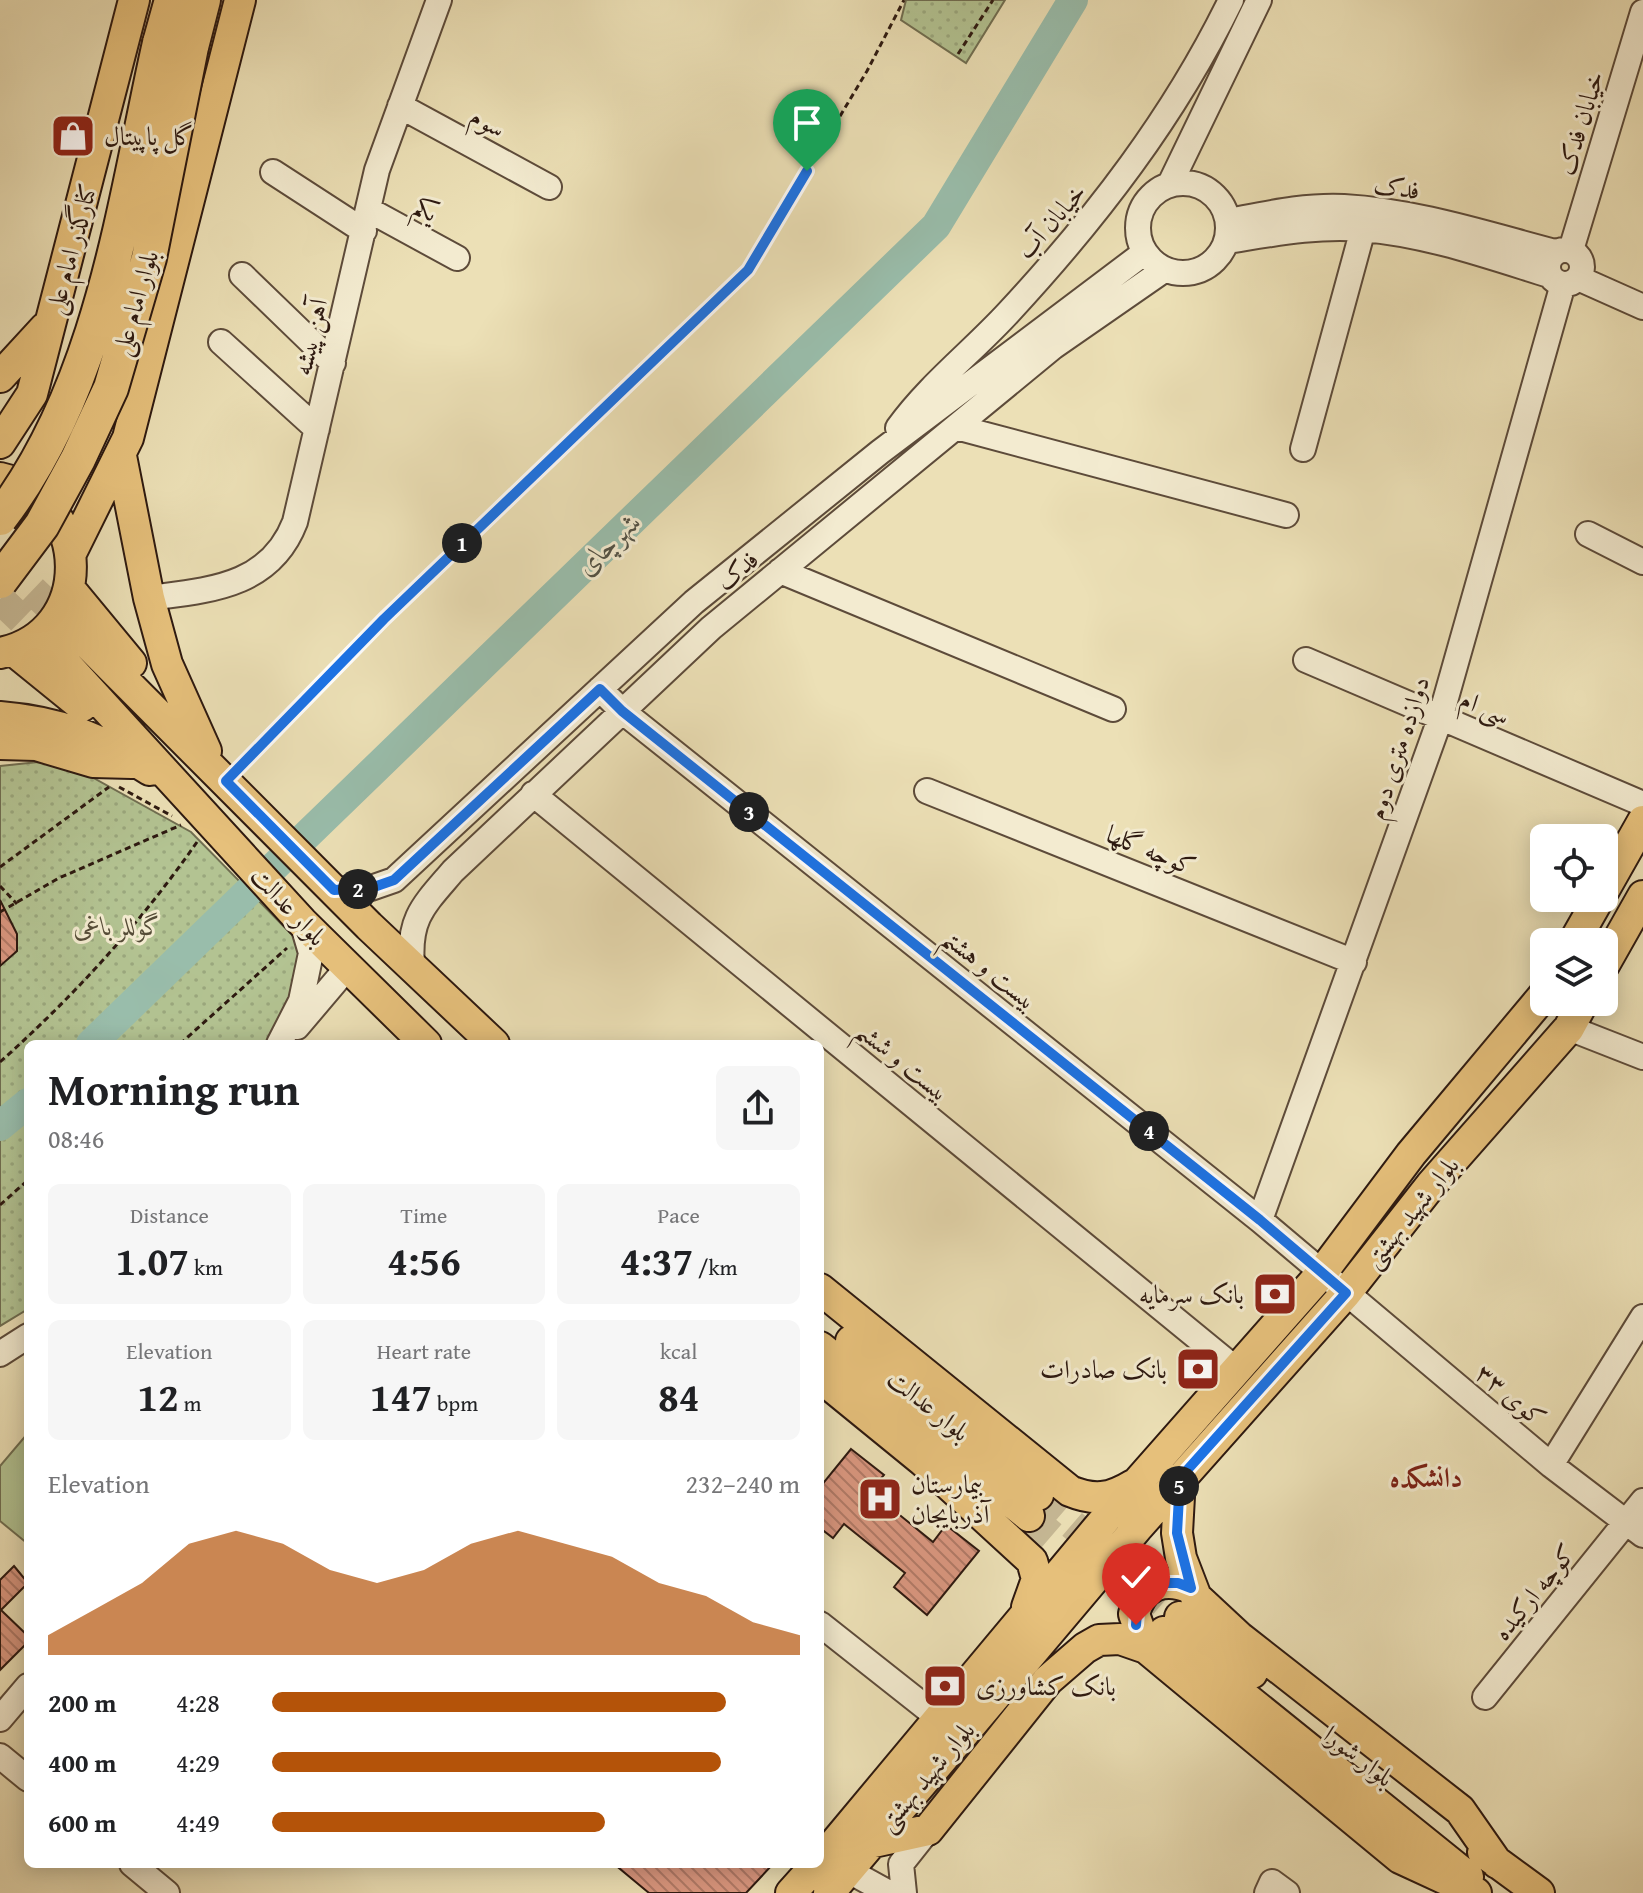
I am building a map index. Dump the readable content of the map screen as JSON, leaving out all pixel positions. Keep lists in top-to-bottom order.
{
  "streets": {
    "highway": ["بلوار امام علی"],
    "main road": [
      "کنارگذر امام علی",
      "بلوار عدالت",
      "بلوار شهید بهشتی",
      "بلوار شورا"
    ],
    "street": [
      "سوم",
      "خیابان فدک",
      "فدک",
      "یکم",
      "خیابان آب",
      "آهن پیشه",
      "سی ام",
      "دوازده متری دوم",
      "کوچه گلها",
      "بیست و هشتم",
      "بیست و ششم",
      "کوی ۳۳",
      "کوچه ارکیده"
    ]
  },
  "crossings": [
    ["سوم", "آهن پیشه"],
    ["خیابان فدک", "فدک"],
    ["خیابان فدک", "دوازده متری دوم"],
    ["فدک", "خیابان آب"],
    ["فدک", "دوازده متری دوم"],
    ["فدک", "بلوار عدالت"],
    ["فدک", "بیست و هشتم"],
    ["فدک", "بیست و ششم"],
    ["یکم", "آهن پیشه"],
    ["سی ام", "دوازده متری دوم"],
    ["دوازده متری دوم", "کوچه گلها"],
    ["دوازده متری دوم", "بیست و هشتم"],
    ["بیست و هشتم", "بلوار شهید بهشتی"],
    ["بیست و هشتم", "کوی ۳۳"],
    ["بیست و ششم", "بلوار شهید بهشتی"],
    ["بلوار شهید بهشتی", "کوی ۳۳"],
    ["کوی ۳۳", "کوچه ارکیده"]
  ],
  "districts": ["دانشکده"],
  "water": ["شهرچای"],
  "parks": ["گوللر باغی"],
  "places": {
    "shop": ["گل پاپیتال"],
    "bank": ["بانک سرمایه", "بانک صادرات", "بانک کشاورزی"],
    "hospital": ["بیمارستان آذربایجان"]
  },
  "page": {
    "pins": [
      "1",
      "3",
      "2",
      "4",
      "5"
    ],
    "heading": ["Morning run", "08:46"],
    "stats": [
      ["Distance", "1.07 km"],
      ["Time", "4:56"],
      ["Pace", "4:37 /km"],
      ["Elevation", "12 m"],
      ["Heart rate", "147 bpm"],
      ["kcal", "84"]
    ],
    "chart": ["Elevation", "232–240 m"],
    "list": [
      {
        "name": "200 m",
        "note": "4:28"
      },
      {
        "name": "400 m",
        "note": "4:29"
      },
      {
        "name": "600 m",
        "note": "4:49"
      }
    ]
  }
}
